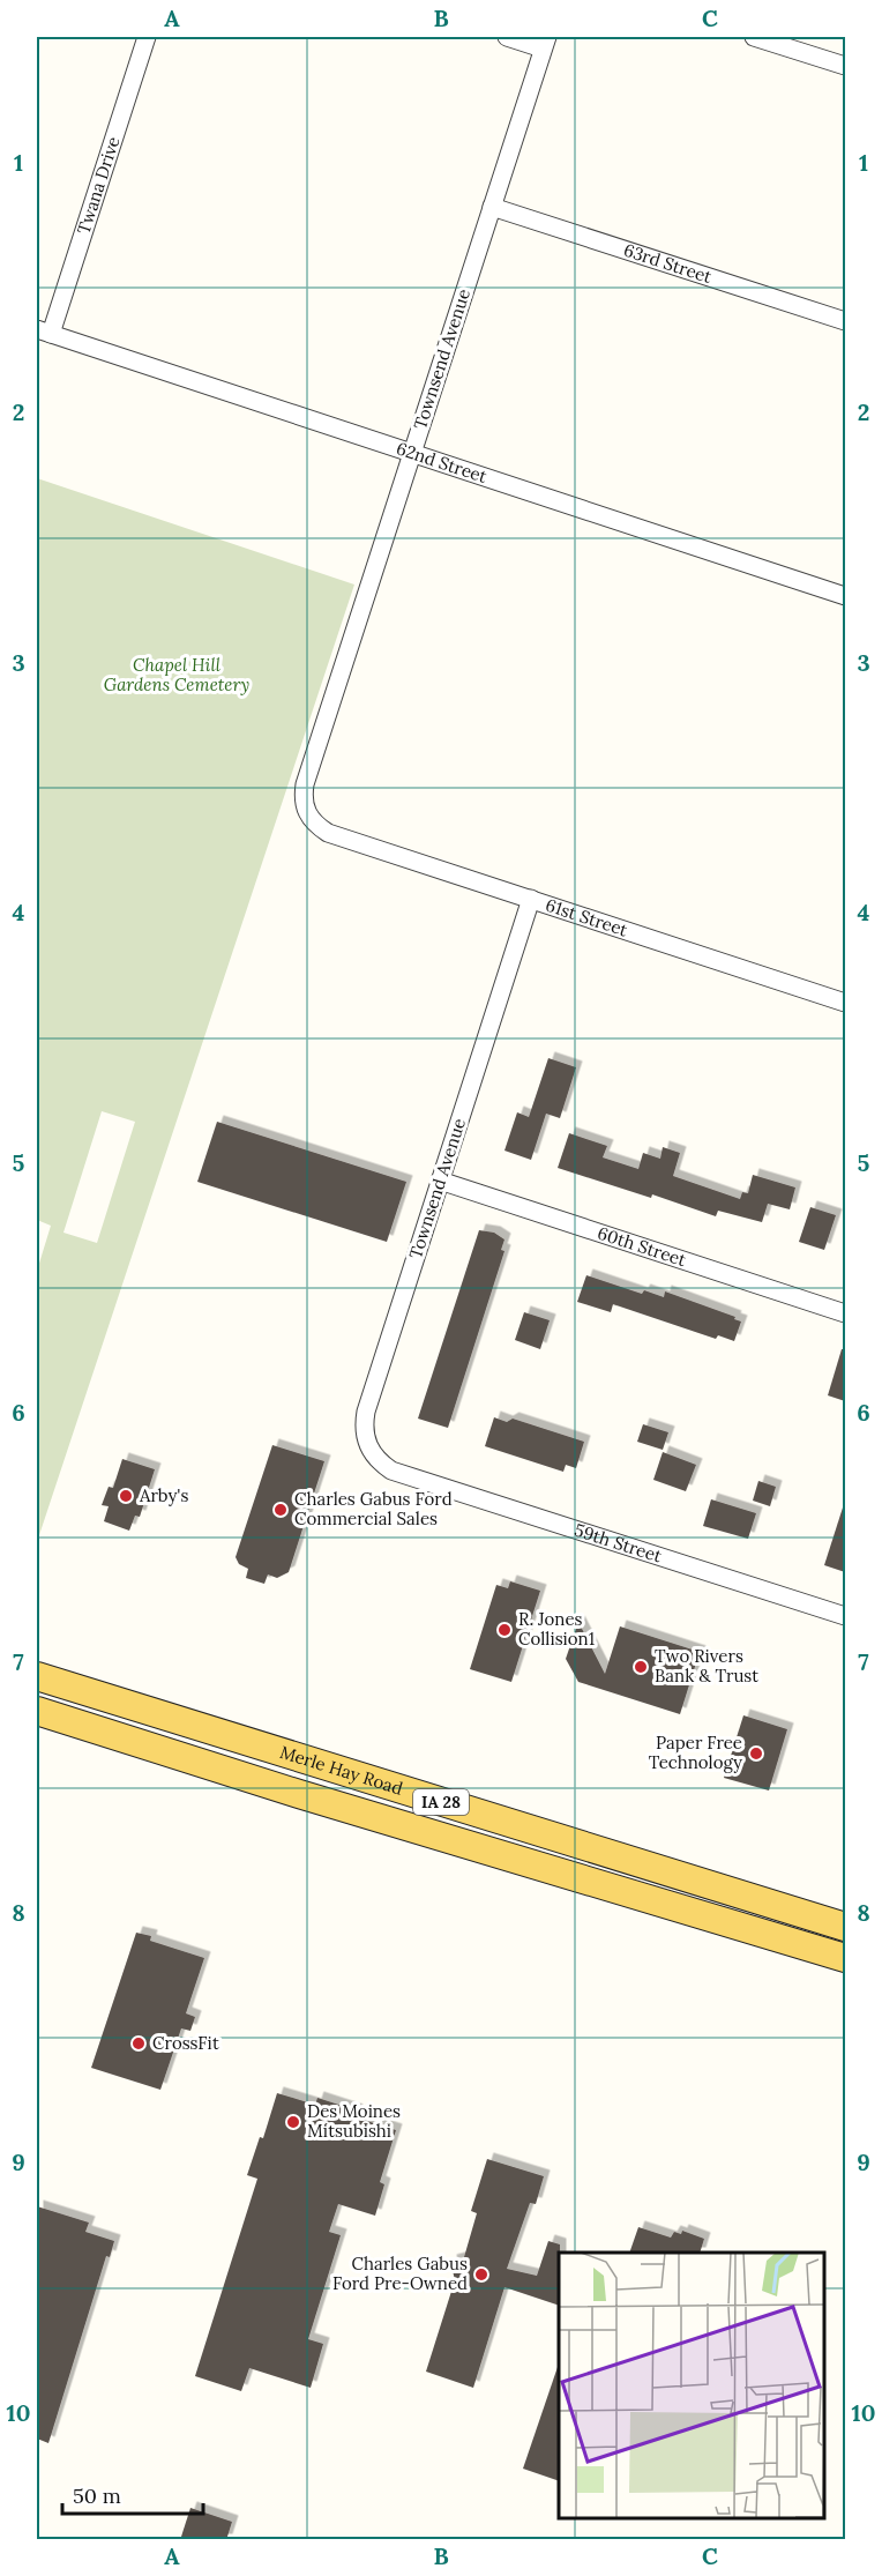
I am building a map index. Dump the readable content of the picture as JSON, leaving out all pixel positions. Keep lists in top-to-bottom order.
{
  "streets": {
    "main road": ["Merle Hay Road", "IA 28"],
    "street": [
      "Twana Drive",
      "63rd Street",
      "Townsend Avenue",
      "62nd Street",
      "61st Street",
      "60th Street",
      "59th Street"
    ]
  },
  "crossings": [
    ["Twana Drive", "62nd Street"],
    ["63rd Street", "Townsend Avenue"],
    ["Townsend Avenue", "62nd Street"],
    ["Townsend Avenue", "61st Street"],
    ["Townsend Avenue", "60th Street"],
    ["Townsend Avenue", "59th Street"]
  ],
  "parks": ["Chapel Hill Gardens Cemetery"],
  "places": [
    "Arby's",
    "Charles Gabus Ford Commercial Sales",
    "R. Jones Collision1",
    "Two Rivers Bank & Trust",
    "Paper Free Technology",
    "CrossFit",
    "Des Moines Mitsubishi",
    "Charles Gabus Ford Pre-Owned"
  ],
  "scale_bar": "50 m",
  "grid": {
    "columns": ["A", "B", "C"],
    "rows": [
      "1",
      "2",
      "3",
      "4",
      "5",
      "6",
      "7",
      "8",
      "9",
      "10"
    ]
  }
}
